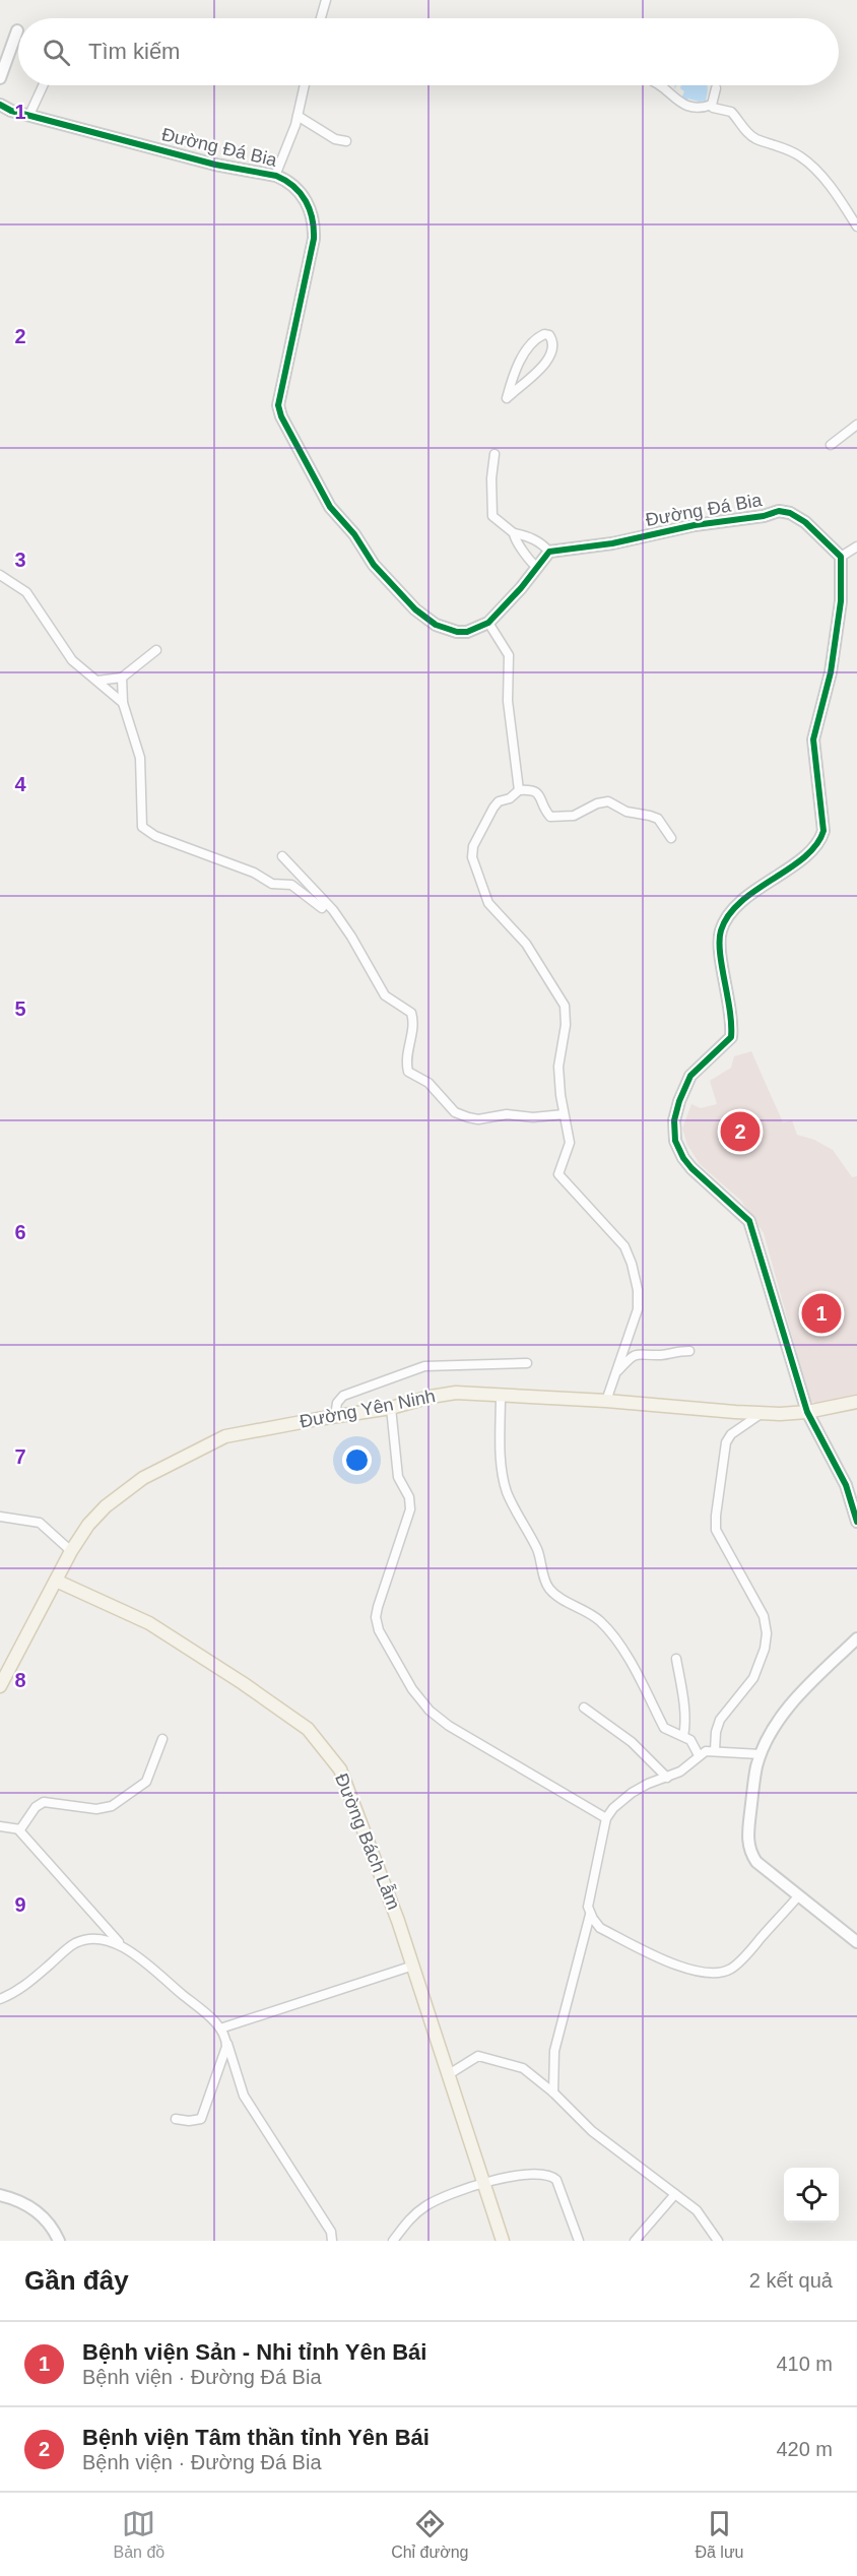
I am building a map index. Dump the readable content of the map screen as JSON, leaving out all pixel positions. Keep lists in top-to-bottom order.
{
  "streets": {
    "main road": ["Đường Yên Ninh", "Đường Bách Lẫm"],
    "street": ["Đường Đá Bia"]
  },
  "crossings": [
    ["Đường Yên Ninh", "Đường Bách Lẫm"]
  ],
  "page": {
    "search": "Tìm kiếm",
    "pins": ["2", "1"],
    "heading": ["Gần đây", "2 kết quả"],
    "list": [
      {
        "mark": "1",
        "name": "Bệnh viện Sản - Nhi tỉnh Yên Bái",
        "note": "Bệnh viện · Đường Đá Bia",
        "value": "410 m"
      },
      {
        "mark": "2",
        "name": "Bệnh viện Tâm thần tỉnh Yên Bái",
        "note": "Bệnh viện · Đường Đá Bia",
        "value": "420 m"
      }
    ],
    "nav": ["Bản đồ", "Chỉ đường", "Đã lưu"]
  },
  "grid": {
    "rows": [
      "1",
      "2",
      "3",
      "4",
      "5",
      "6",
      "7",
      "8",
      "9"
    ]
  }
}
